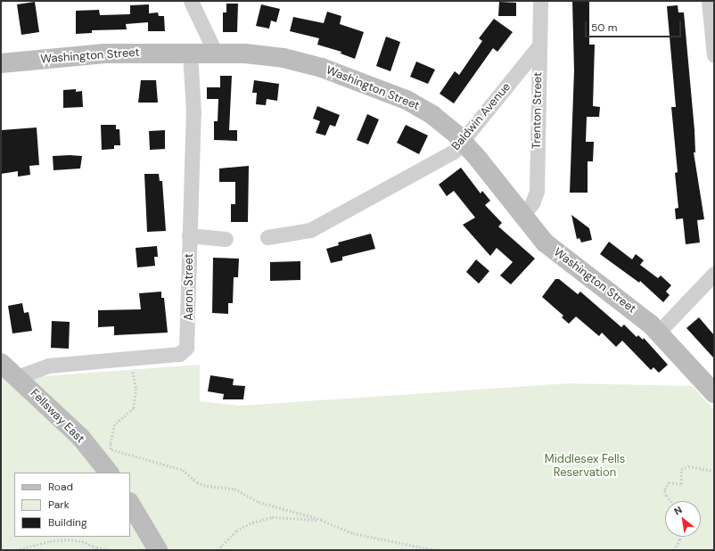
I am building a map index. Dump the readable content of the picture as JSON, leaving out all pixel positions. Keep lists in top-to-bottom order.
{
  "streets": {
    "main road": ["Washington Street", "Fellsway East"],
    "street": ["Trenton Street", "Baldwin Avenue", "Aaron Street"]
  },
  "crossings": [
    ["Washington Street", "Trenton Street"],
    ["Washington Street", "Baldwin Avenue"],
    ["Washington Street", "Aaron Street"],
    ["Trenton Street", "Baldwin Avenue"],
    ["Aaron Street", "Fellsway East"]
  ],
  "parks": ["Middlesex Fells Reservation"],
  "legend": ["Road", "Park", "Building"],
  "scale_bar": "50 m",
  "north": "top left"
}
